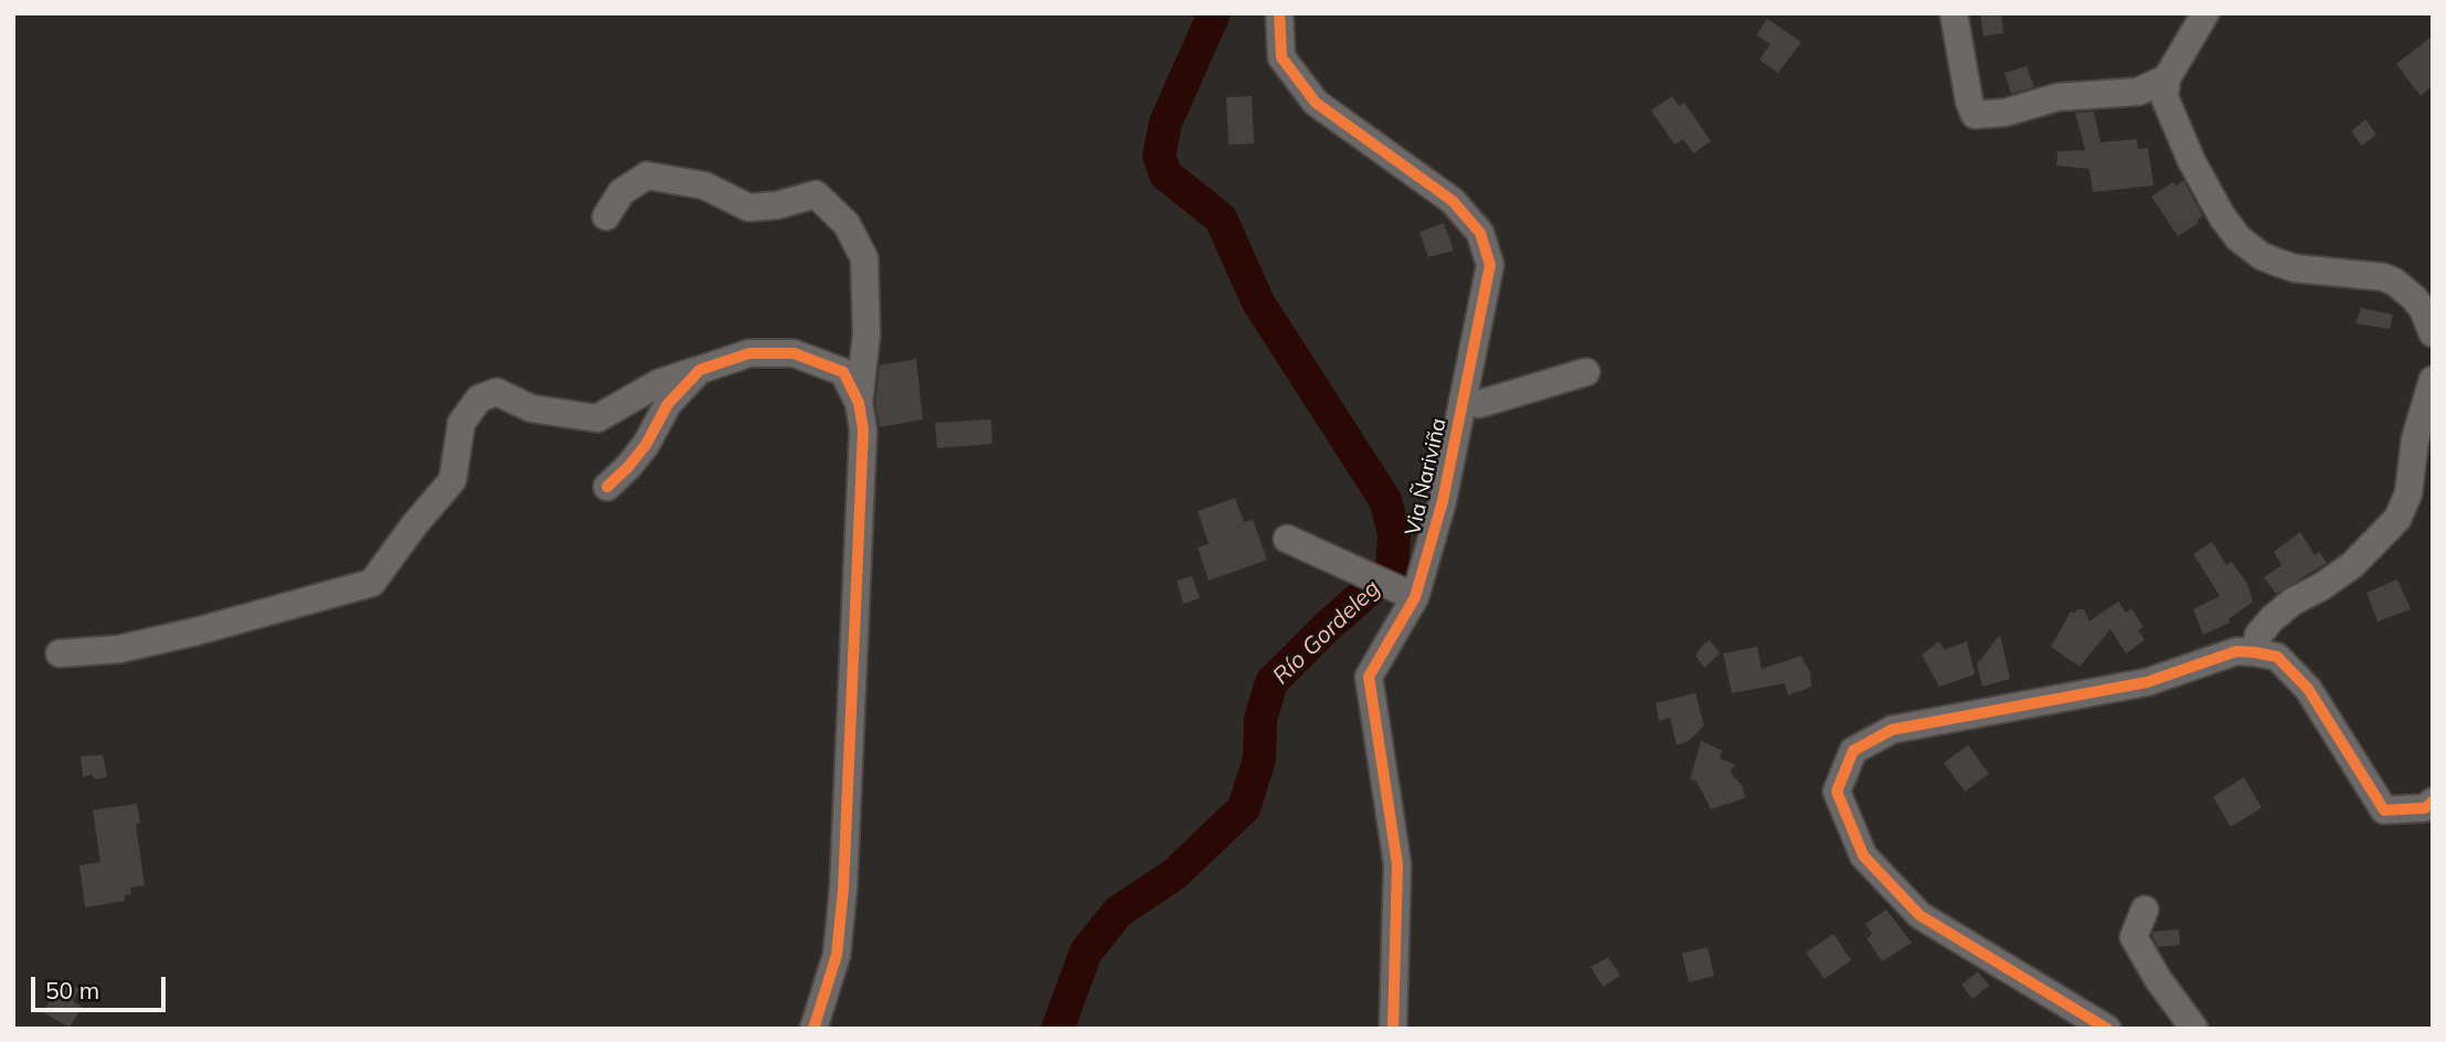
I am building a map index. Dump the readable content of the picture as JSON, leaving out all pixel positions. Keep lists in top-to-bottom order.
{
  "streets": {
    "street": ["Via Ñariviña"]
  },
  "water": ["Río Gordeleg"],
  "scale_bar": "50 m"
}
